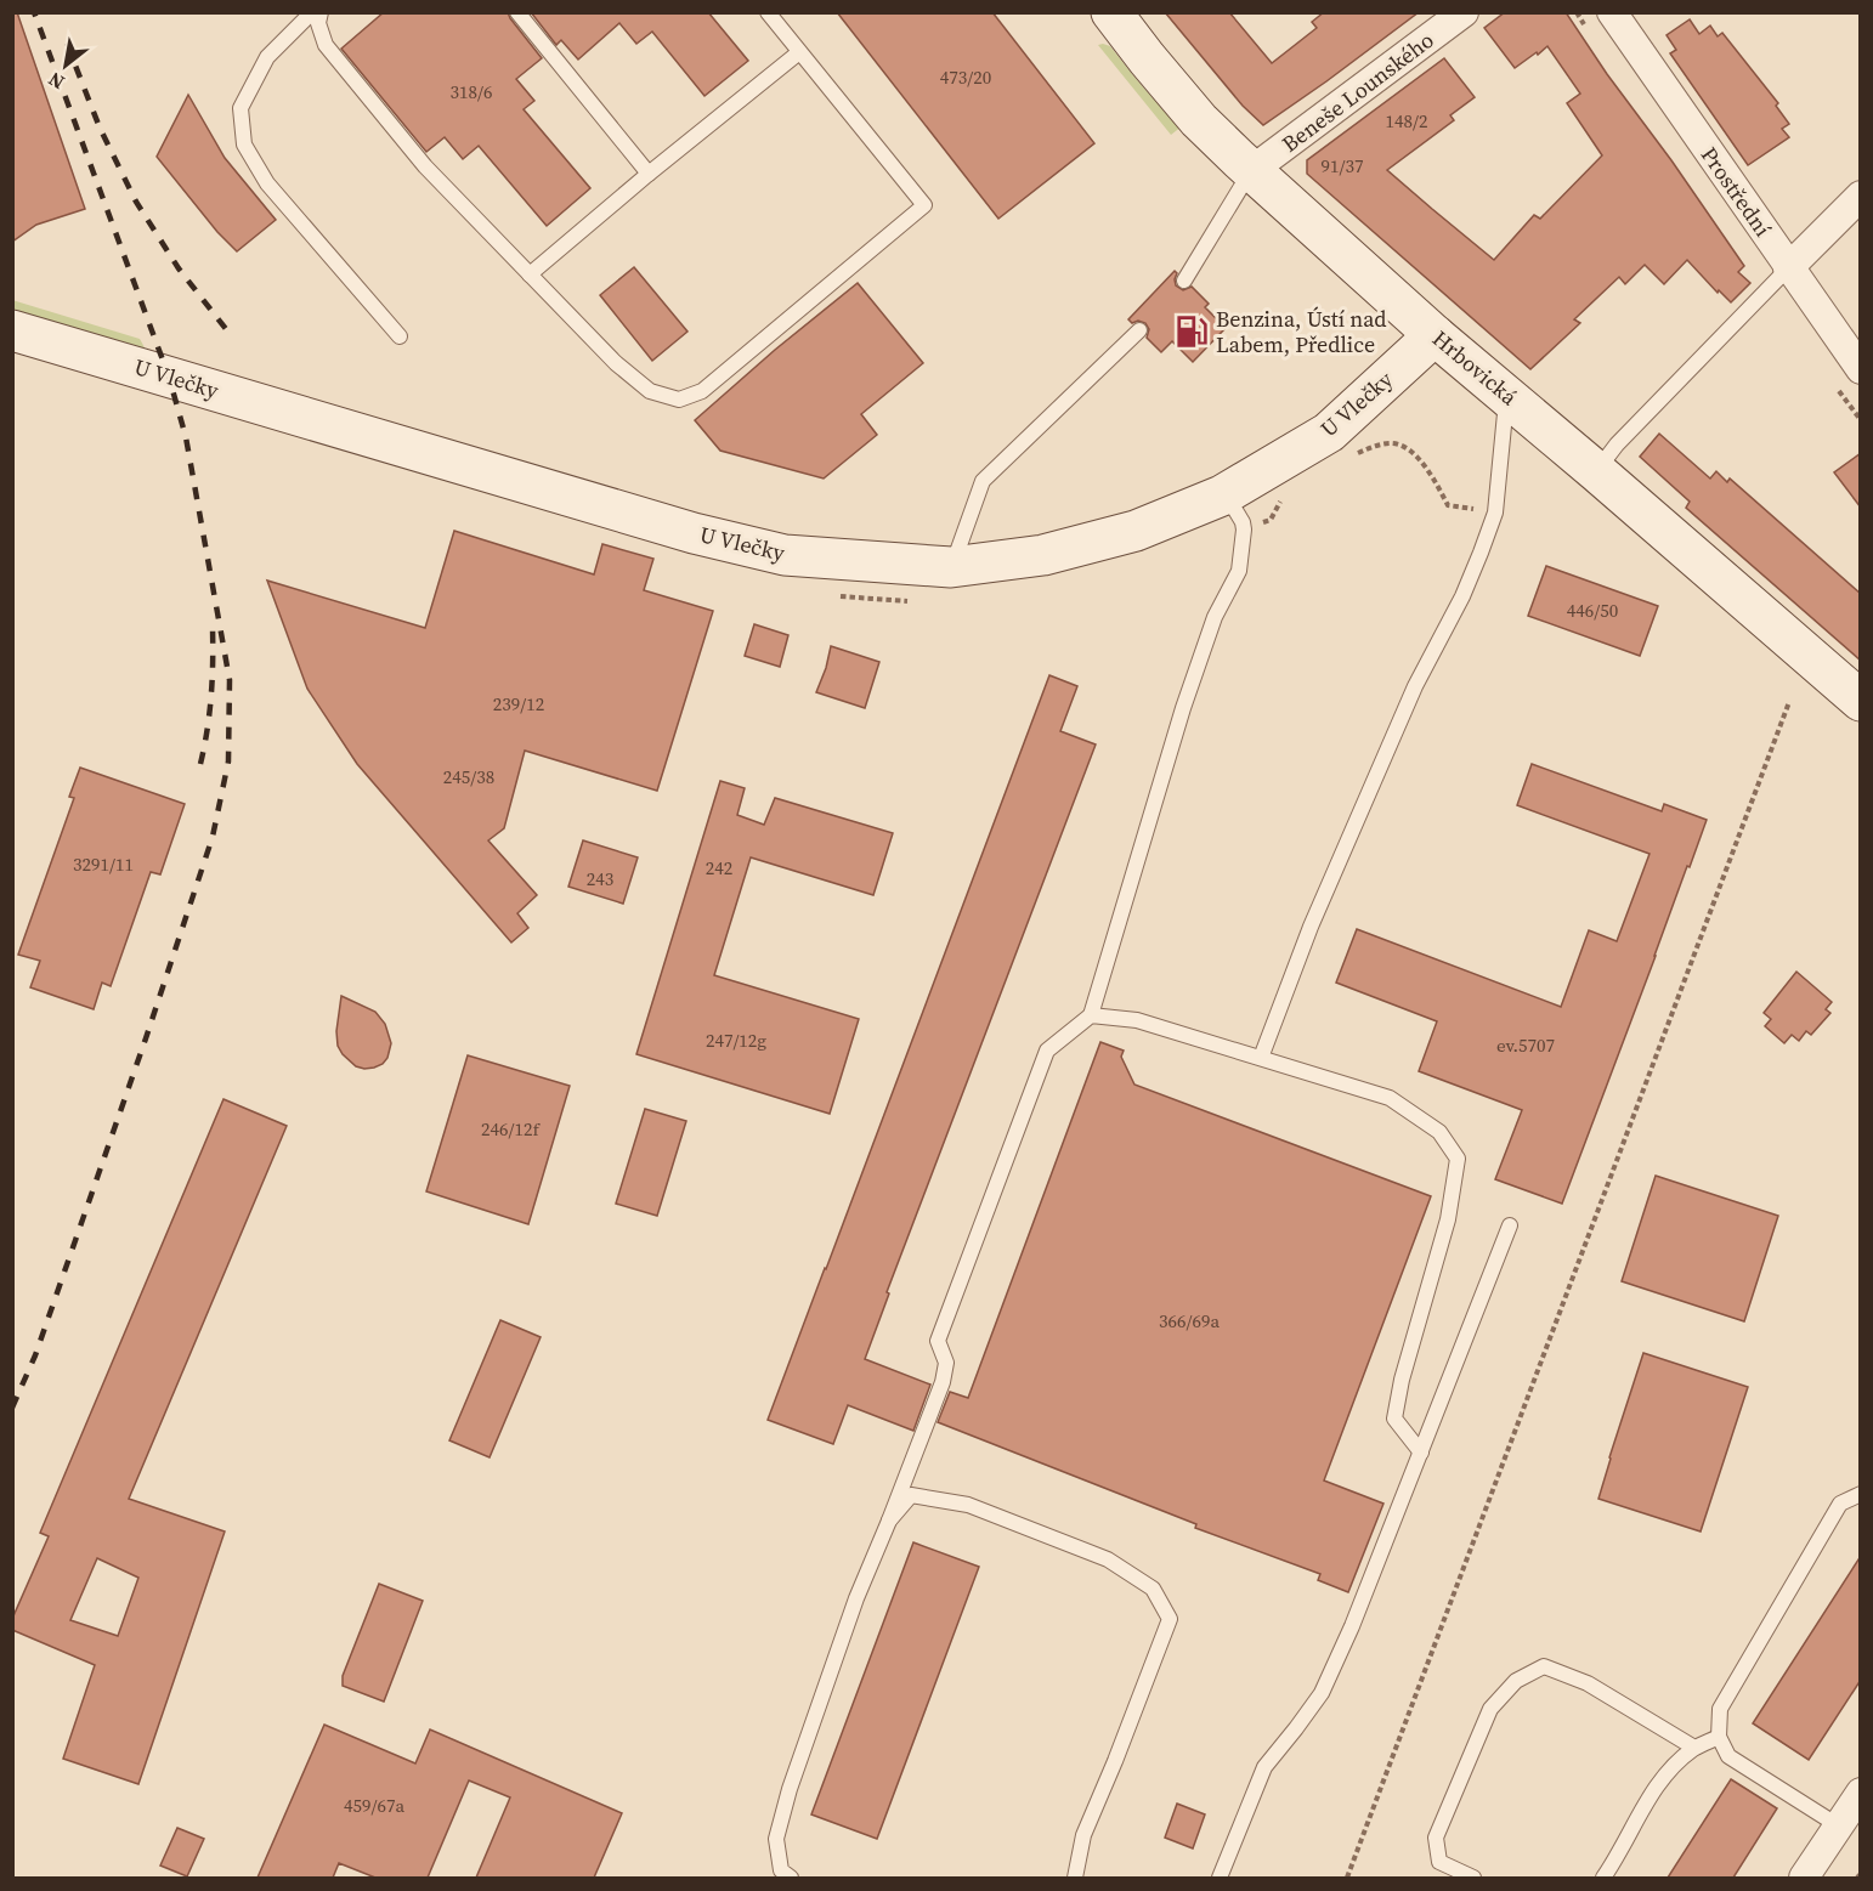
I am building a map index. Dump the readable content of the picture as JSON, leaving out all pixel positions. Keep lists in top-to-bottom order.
{
  "streets": {
    "street": [
      "Beneše Lounského",
      "Prostřední",
      "Hrbovická",
      "U Vlečky"
    ]
  },
  "crossings": [
    ["Beneše Lounského", "Hrbovická"],
    ["Hrbovická", "U Vlečky"]
  ],
  "places": {
    "fuel station": ["Benzina, Ústí nad Labem, Předlice"]
  },
  "house_numbers": [
    "473/20",
    "318/6",
    "148/2",
    "91/37",
    "446/50",
    "239/12",
    "245/38",
    "3291/11",
    "242",
    "243",
    "247/12g",
    "ev.5707",
    "246/12f",
    "366/69a",
    "459/67a"
  ],
  "north": "bottom left"
}
